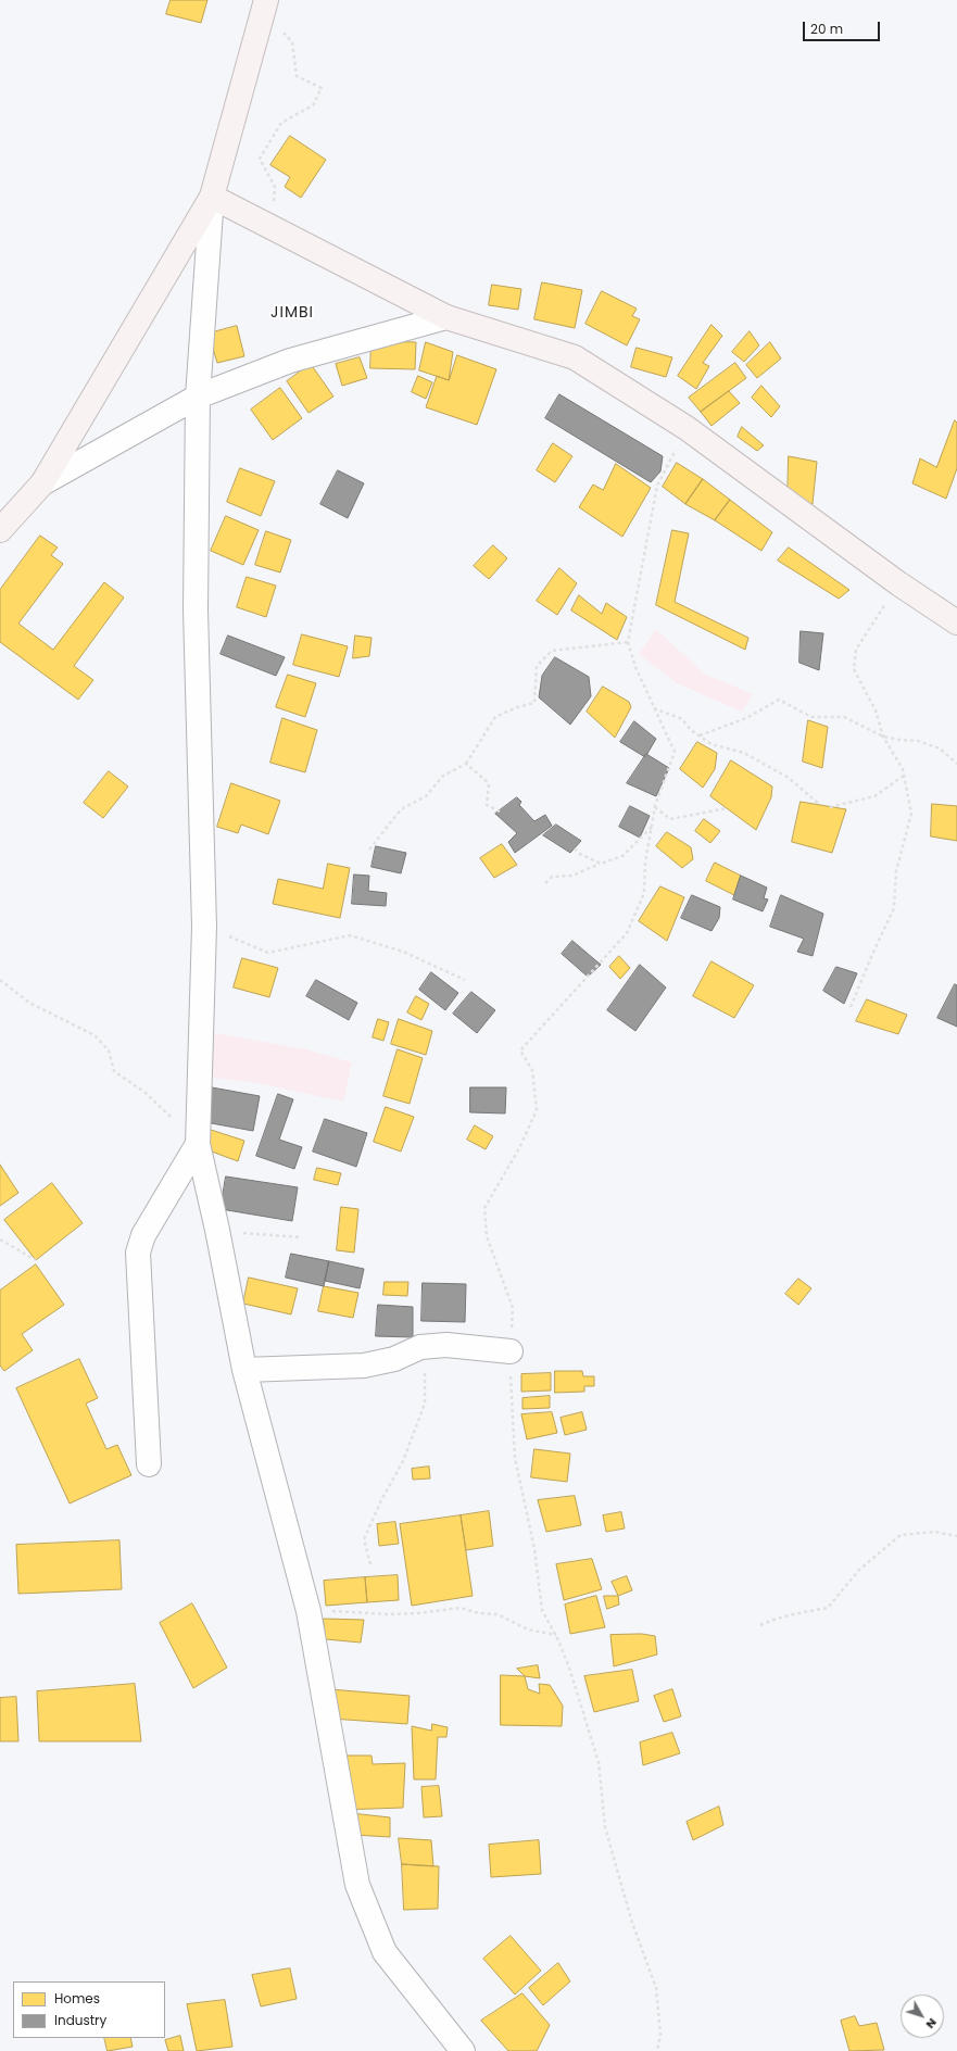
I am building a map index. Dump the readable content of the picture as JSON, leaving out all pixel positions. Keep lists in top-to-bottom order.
{
  "districts": ["JIMBI"],
  "legend": ["Homes", "Industry"],
  "scale_bar": "20 m",
  "north": "bottom right"
}
